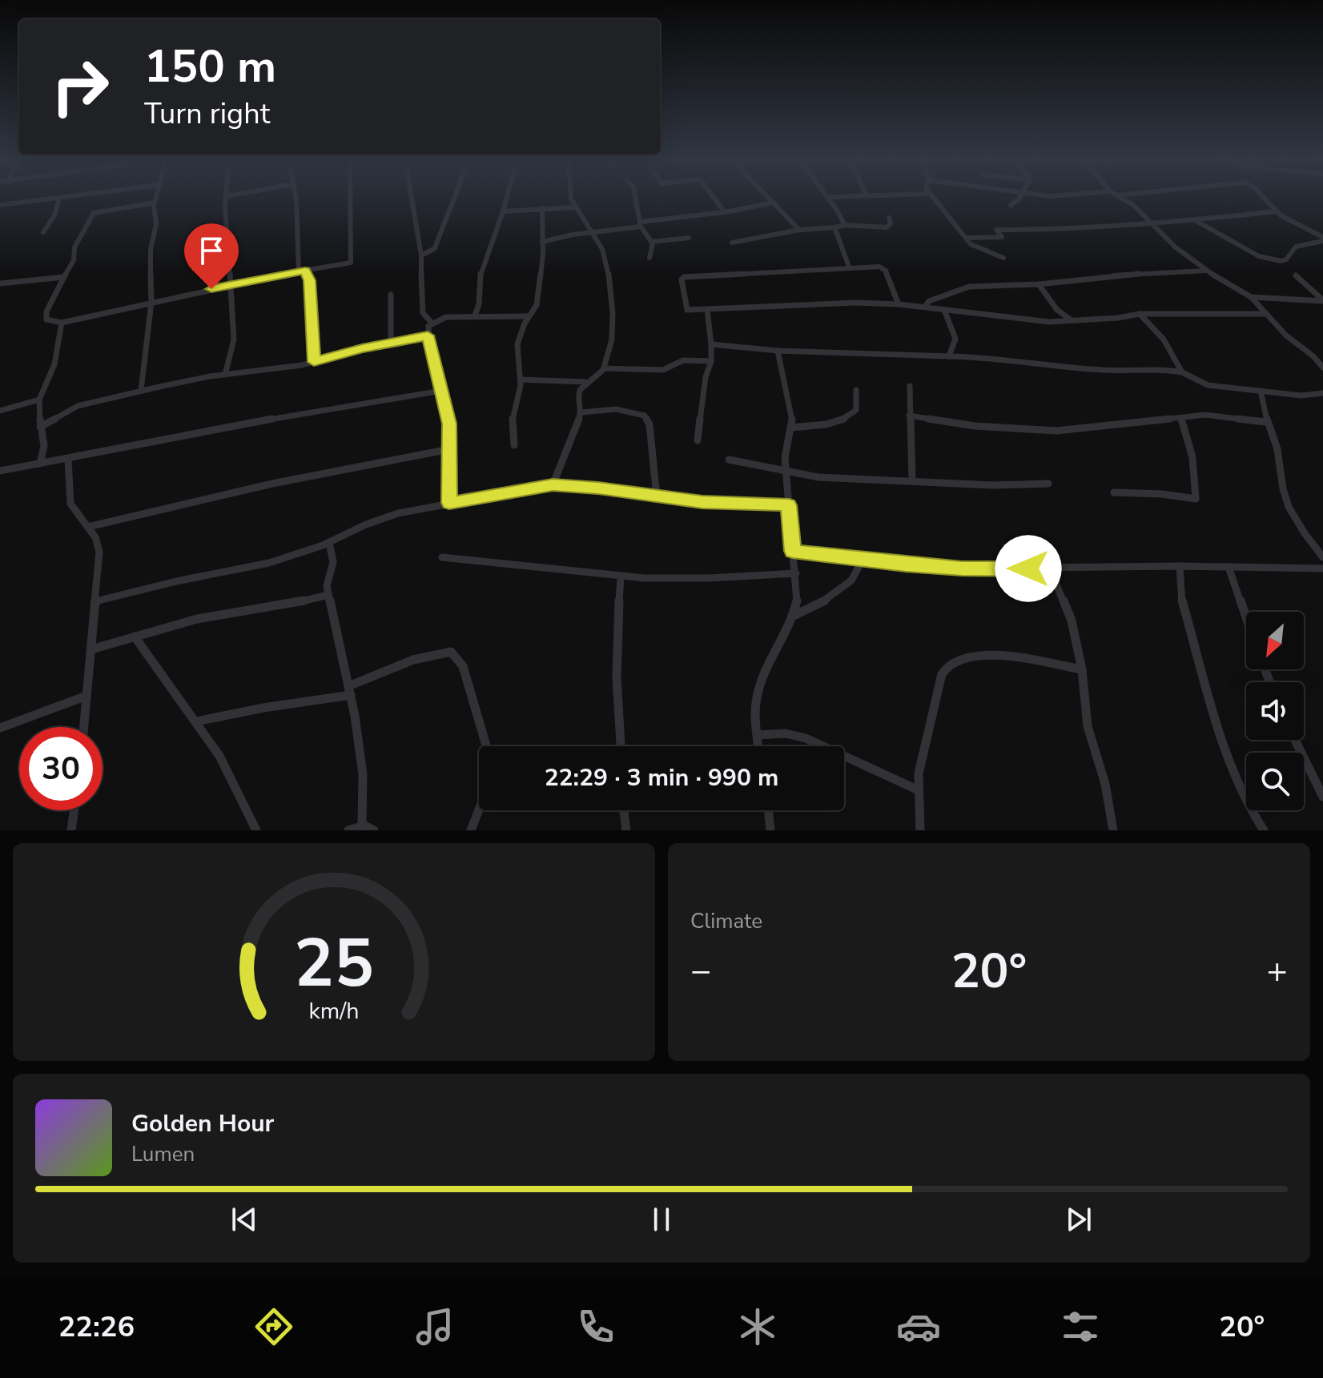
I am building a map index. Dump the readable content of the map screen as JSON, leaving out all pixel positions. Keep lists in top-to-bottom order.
{
  "north": "bottom left",
  "page": {
    "turn": ["150 m", "Turn right"],
    "limit": "30",
    "trip": "22:29 · 3 min · 990 m",
    "tile": "Climate",
    "heat": ["−", "20°", "+"],
    "song": ["Golden Hour", "Lumen"],
    "tabs": ["22:26", "20°"],
    "gauge": ["25", "km/h"]
  }
}
